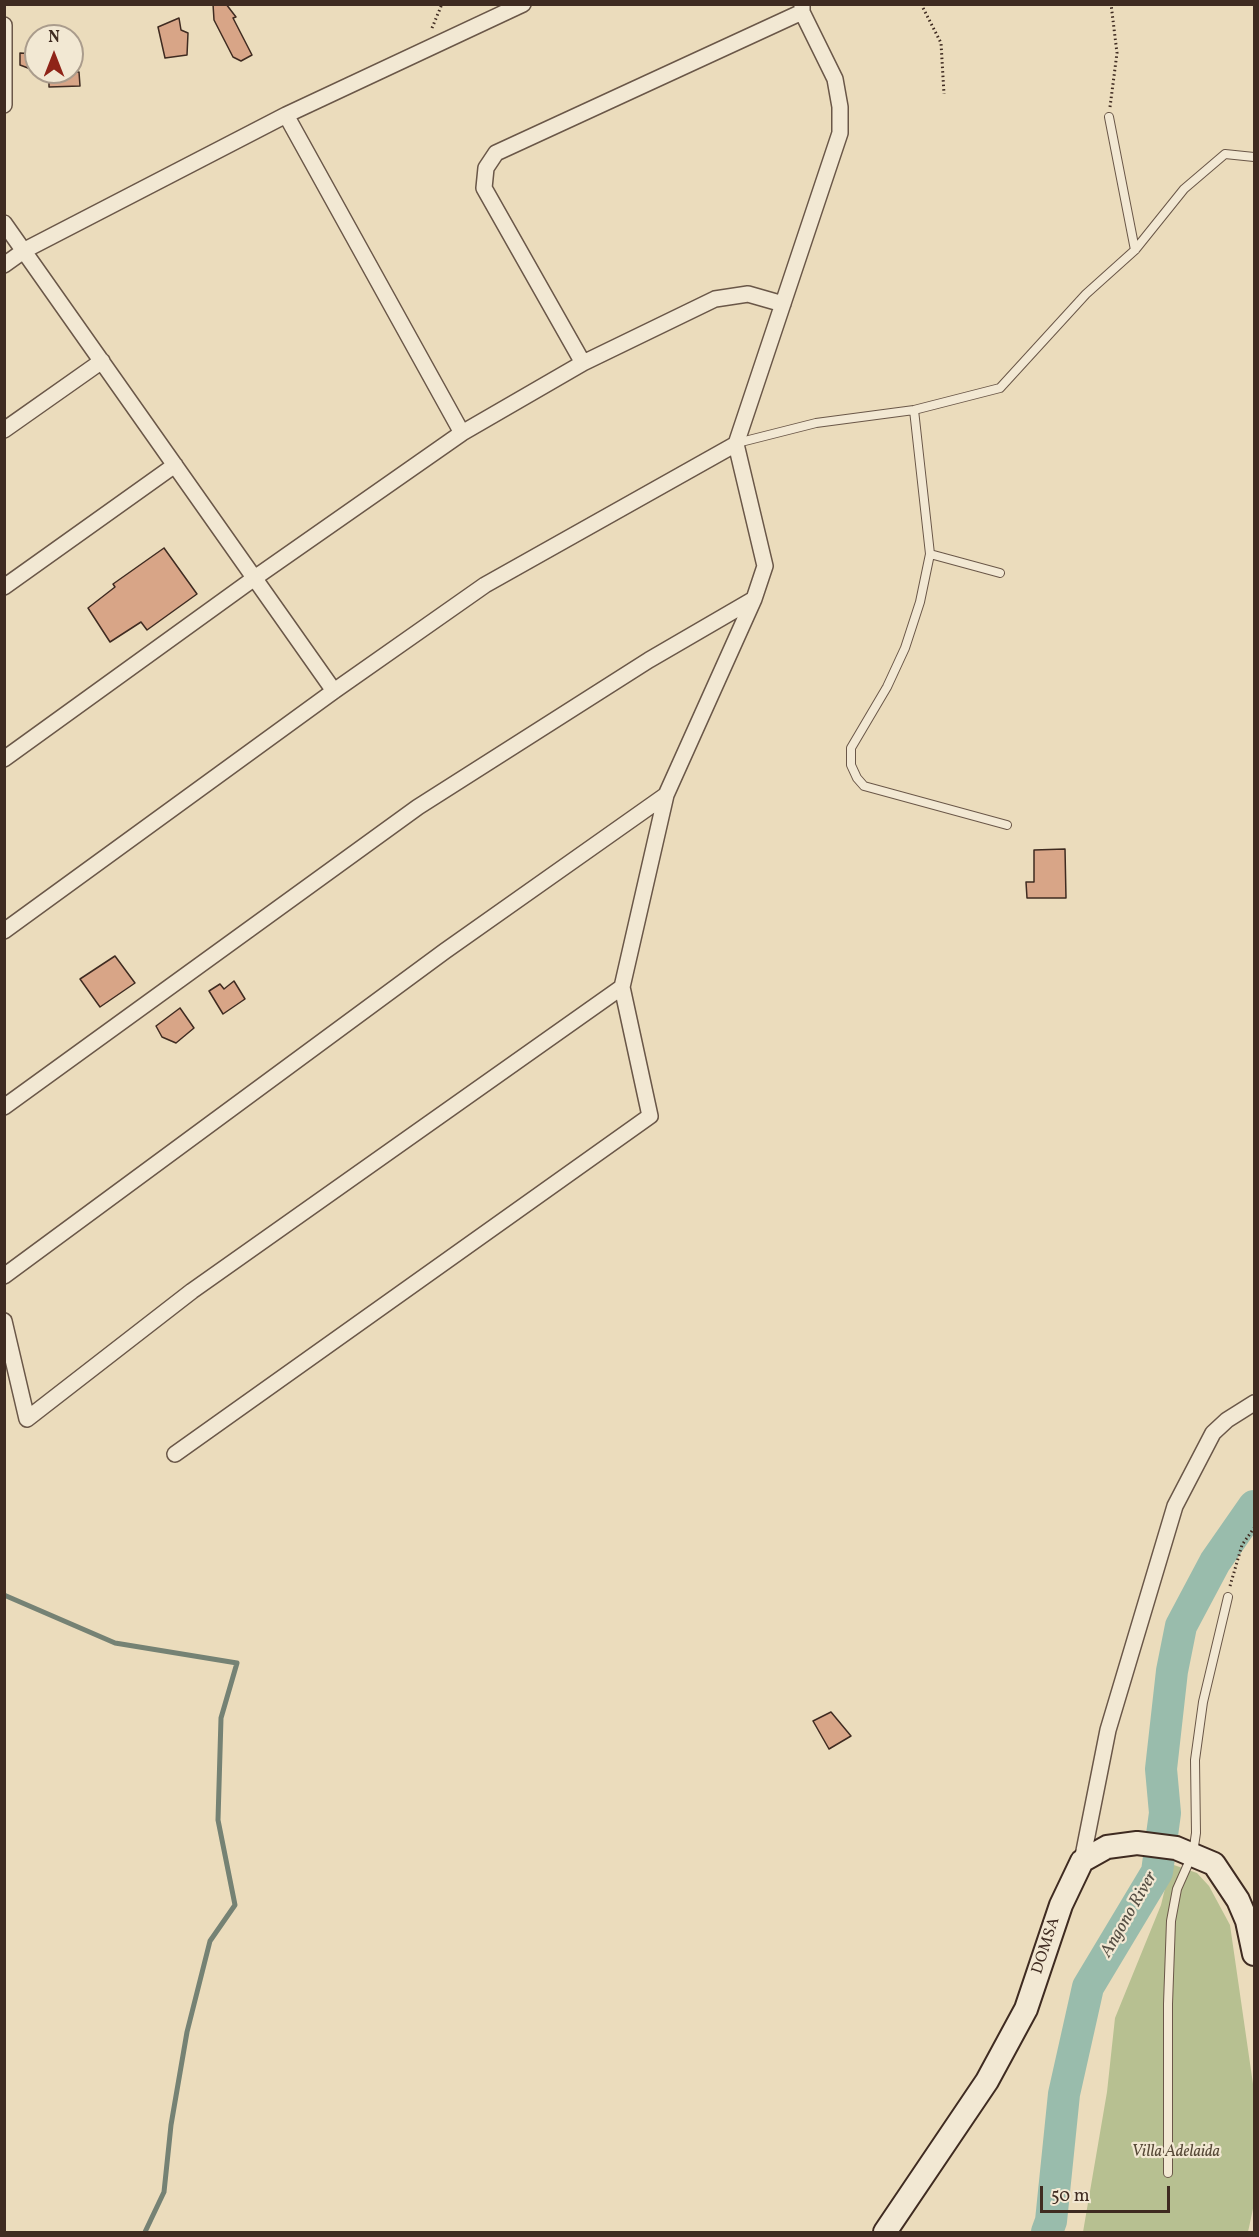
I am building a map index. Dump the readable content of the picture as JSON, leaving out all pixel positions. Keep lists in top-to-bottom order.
{
  "streets": {
    "main road": ["DOMSA"]
  },
  "water": ["Angono River"],
  "parks": ["Villa Adelaida"],
  "scale_bar": "50 m",
  "north": "top"
}
